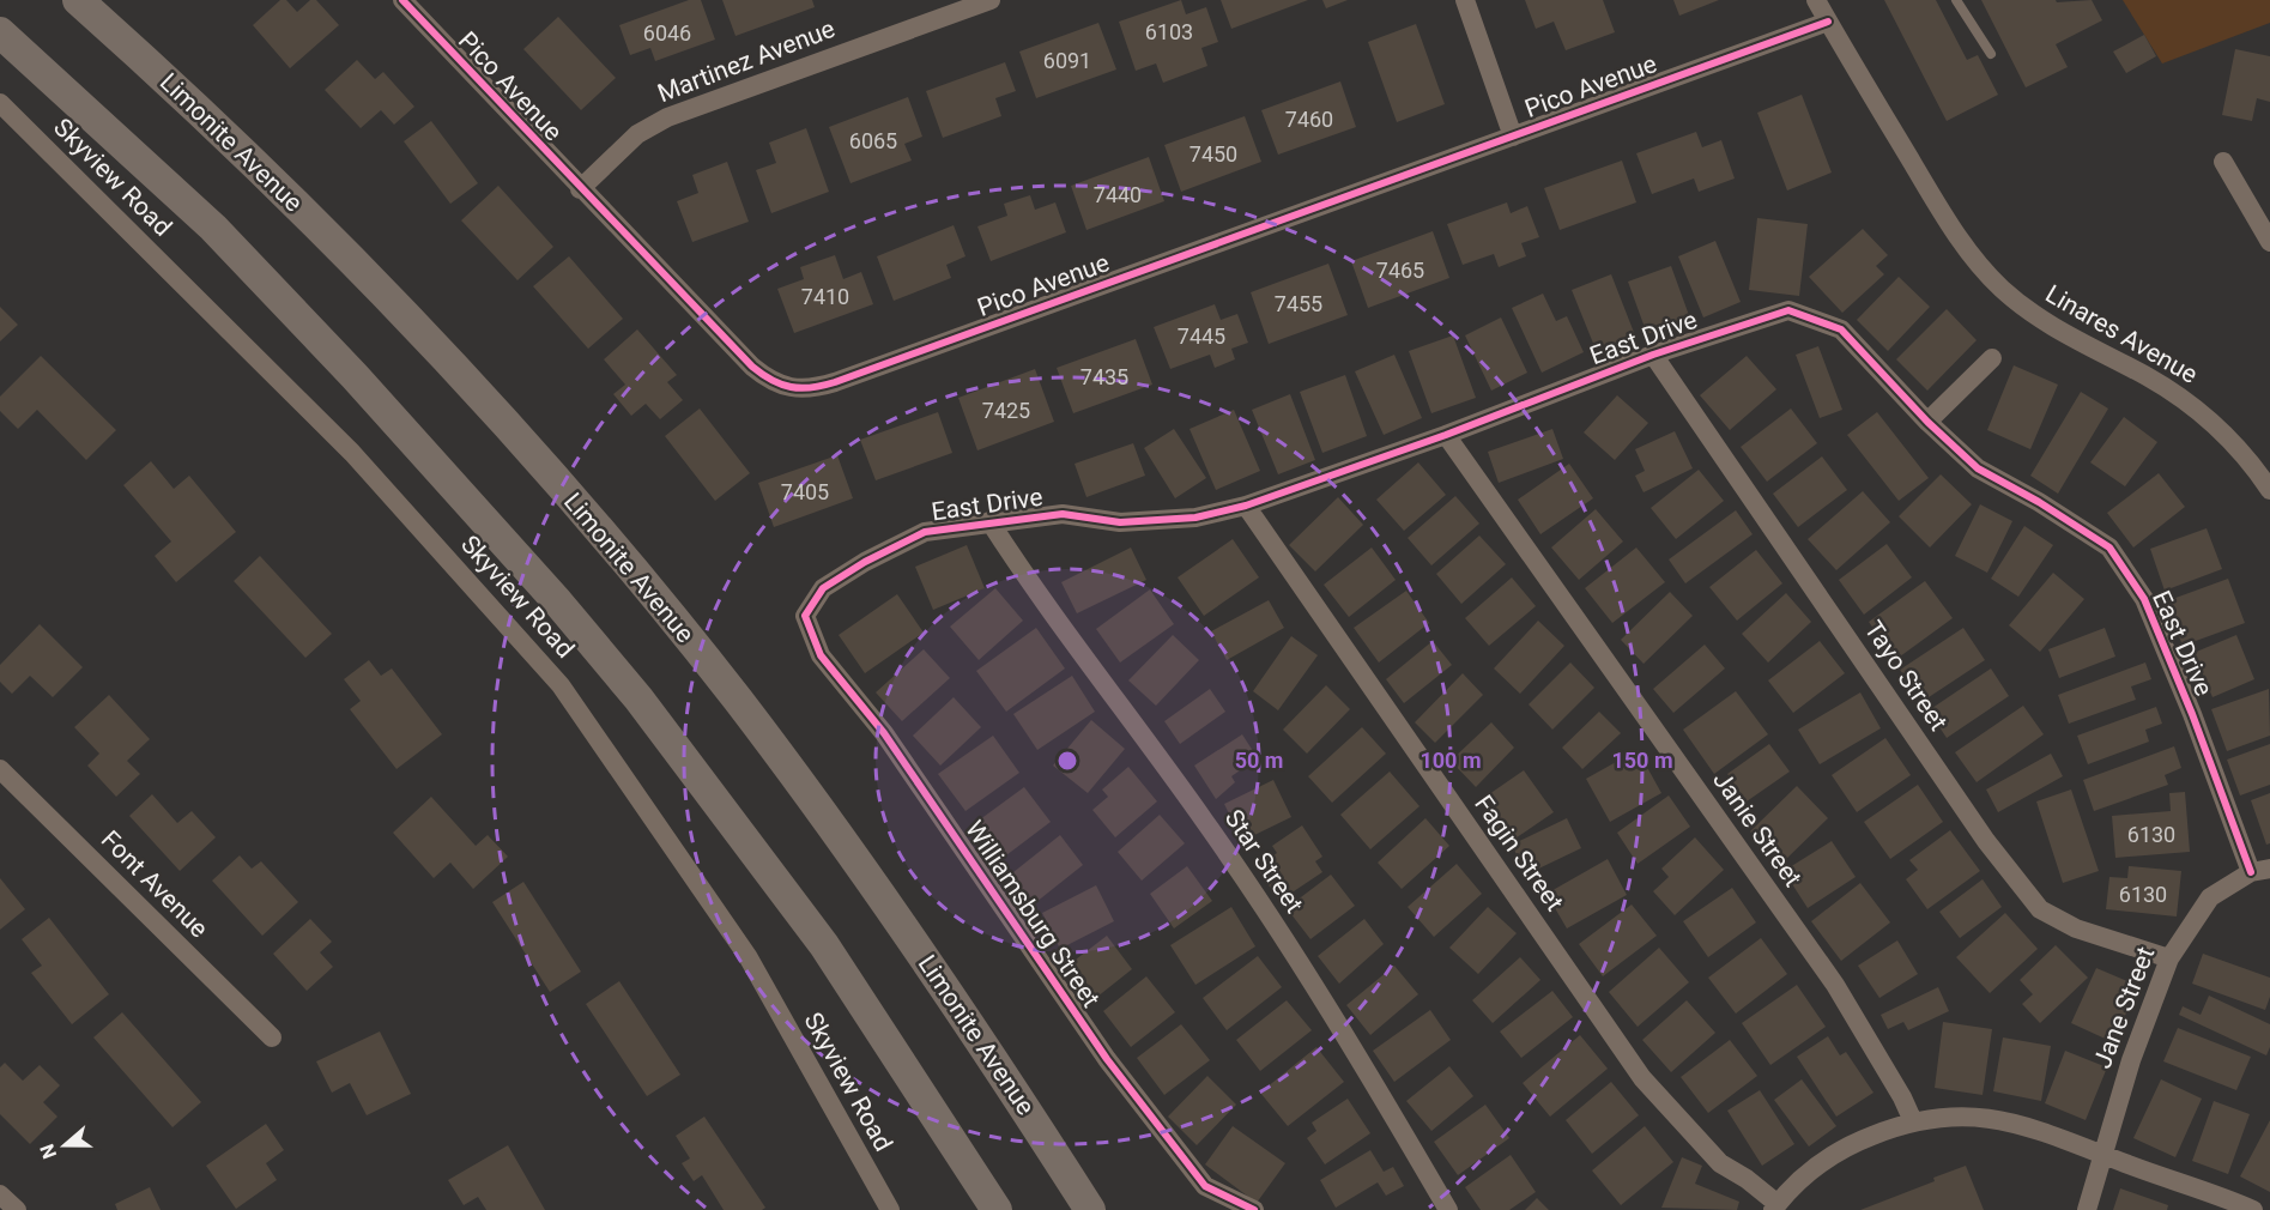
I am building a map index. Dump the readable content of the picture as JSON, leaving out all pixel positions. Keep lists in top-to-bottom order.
{
  "streets": {
    "main road": ["Limonite Avenue"],
    "street": [
      "Martinez Avenue",
      "Pico Avenue",
      "Skyview Road",
      "Linares Avenue",
      "East Drive",
      "Tayo Street",
      "Janie Street",
      "Fagin Street",
      "Star Street",
      "Font Avenue",
      "Williamsburg Street",
      "Jane Street"
    ]
  },
  "crossings": [
    ["Martinez Avenue", "Pico Avenue"],
    ["Pico Avenue", "Linares Avenue"],
    ["East Drive", "Tayo Street"],
    ["East Drive", "Janie Street"],
    ["East Drive", "Fagin Street"],
    ["East Drive", "Star Street"],
    ["East Drive", "Williamsburg Street"],
    ["East Drive", "Jane Street"],
    ["Tayo Street", "Jane Street"]
  ],
  "house_numbers": [
    "6103",
    "6046",
    "6091",
    "7460",
    "6065",
    "7450",
    "7440",
    "7465",
    "7410",
    "7455",
    "7445",
    "7435",
    "7425",
    "7405",
    "6130",
    "6130"
  ],
  "north": "left",
  "rings": ["50 m", "100 m", "150 m"]
}
